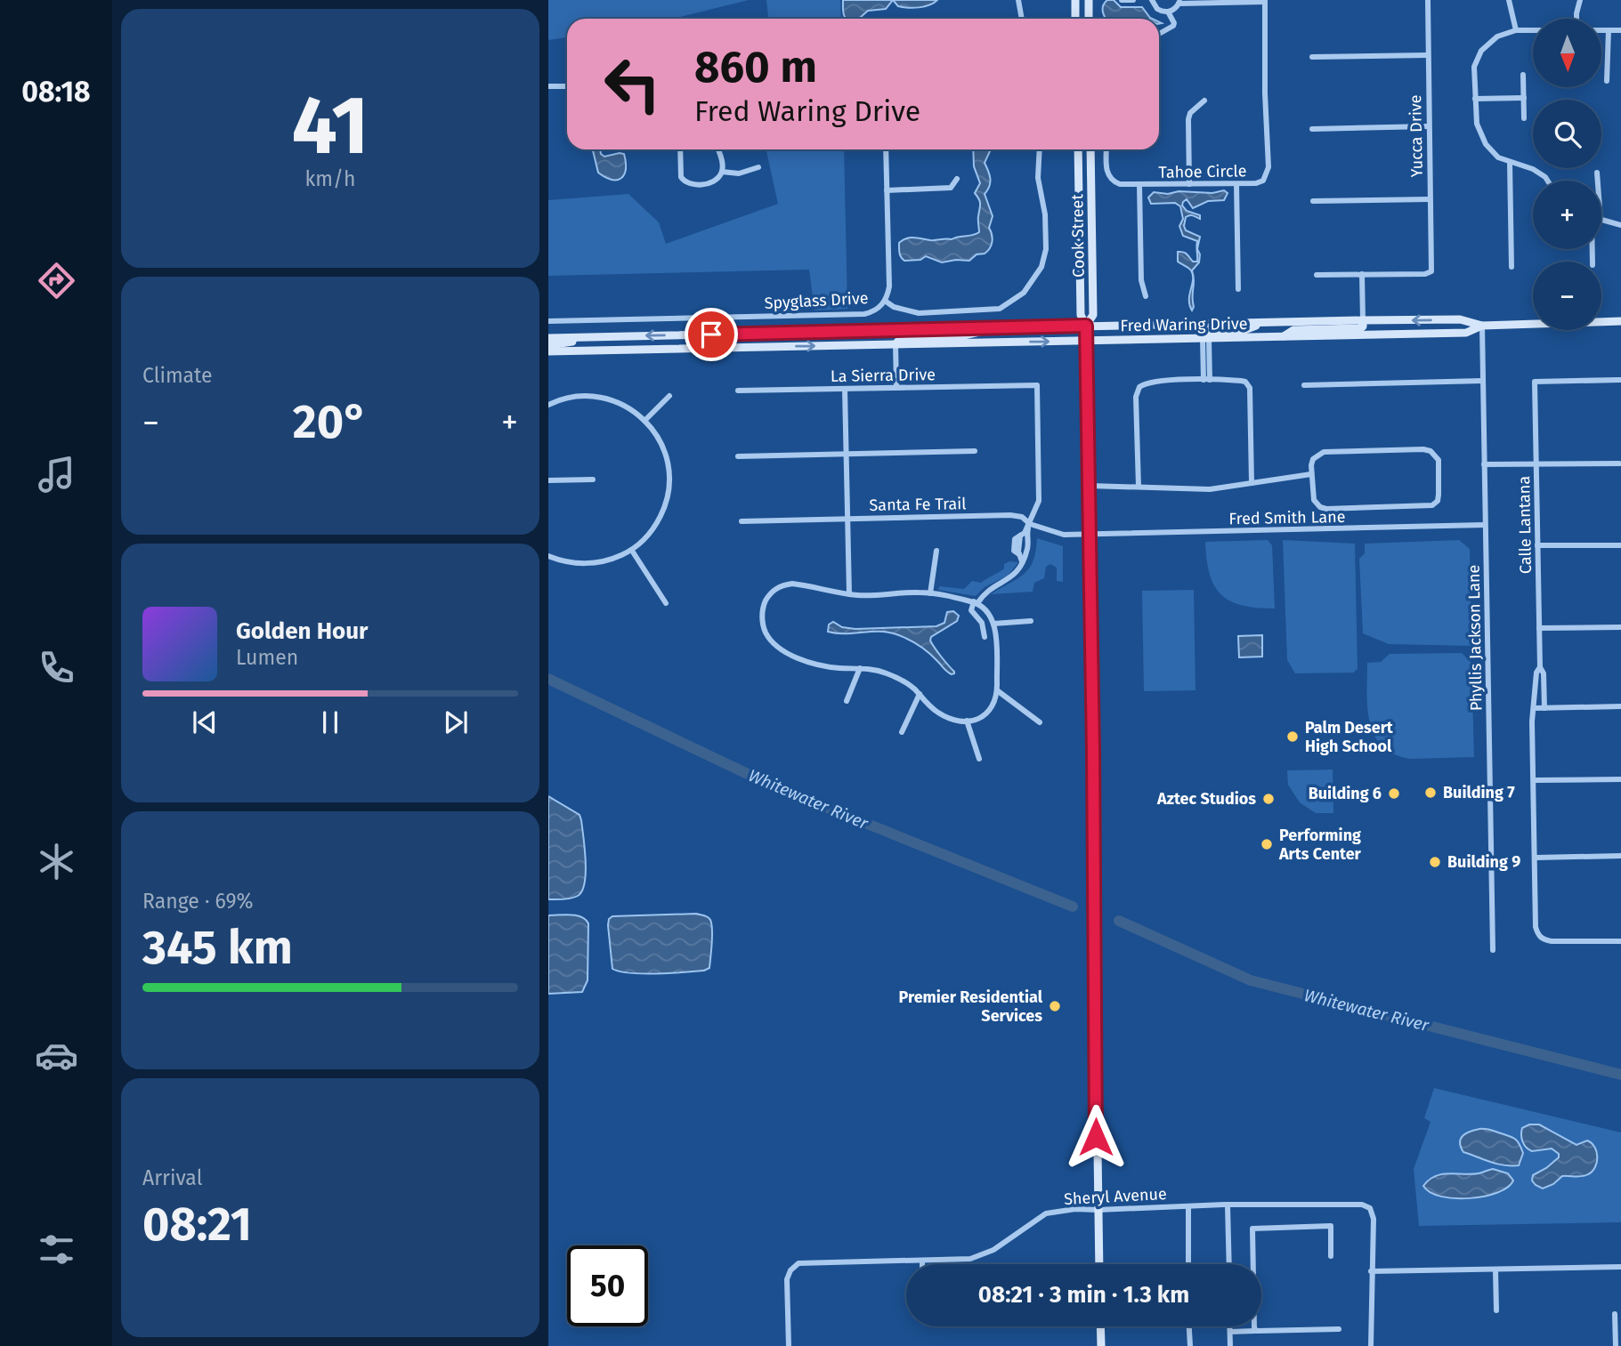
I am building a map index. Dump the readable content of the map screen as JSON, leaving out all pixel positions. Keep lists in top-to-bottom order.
{
  "streets": {
    "main road": ["Cook Street", "Fred Waring Drive"],
    "street": [
      "Yucca Drive",
      "Tahoe Circle",
      "Spyglass Drive",
      "La Sierra Drive",
      "Santa Fe Trail",
      "Fred Smith Lane",
      "Calle Lantana",
      "Phyllis Jackson Lane",
      "Sheryl Avenue"
    ]
  },
  "crossings": [
    ["Cook Street", "Fred Waring Drive"],
    ["Cook Street", "Santa Fe Trail"],
    ["Cook Street", "Fred Smith Lane"],
    ["Cook Street", "Sheryl Avenue"],
    ["Fred Waring Drive", "Phyllis Jackson Lane"],
    ["La Sierra Drive", "Santa Fe Trail"],
    ["Santa Fe Trail", "Fred Smith Lane"],
    ["Fred Smith Lane", "Phyllis Jackson Lane"]
  ],
  "water": ["Whitewater River"],
  "places": [
    "Palm Desert High School",
    "Building 7",
    "Building 6",
    "Aztec Studios",
    "Performing Arts Center",
    "Building 9",
    "Premier Residential Services"
  ],
  "north": "bottom",
  "page": {
    "tabs": "08:18",
    "tile": [
      ["41", "km/h"],
      "Climate",
      ["Range · 69%", "345 km"],
      ["Arrival", "08:21"]
    ],
    "map_buttons": ["+", "−"],
    "turn": ["860 m", "Fred Waring Drive"],
    "heat": ["−", "20°", "+"],
    "song": ["Golden Hour", "Lumen"],
    "limit": "50",
    "trip": "08:21 · 3 min · 1.3 km"
  }
}
